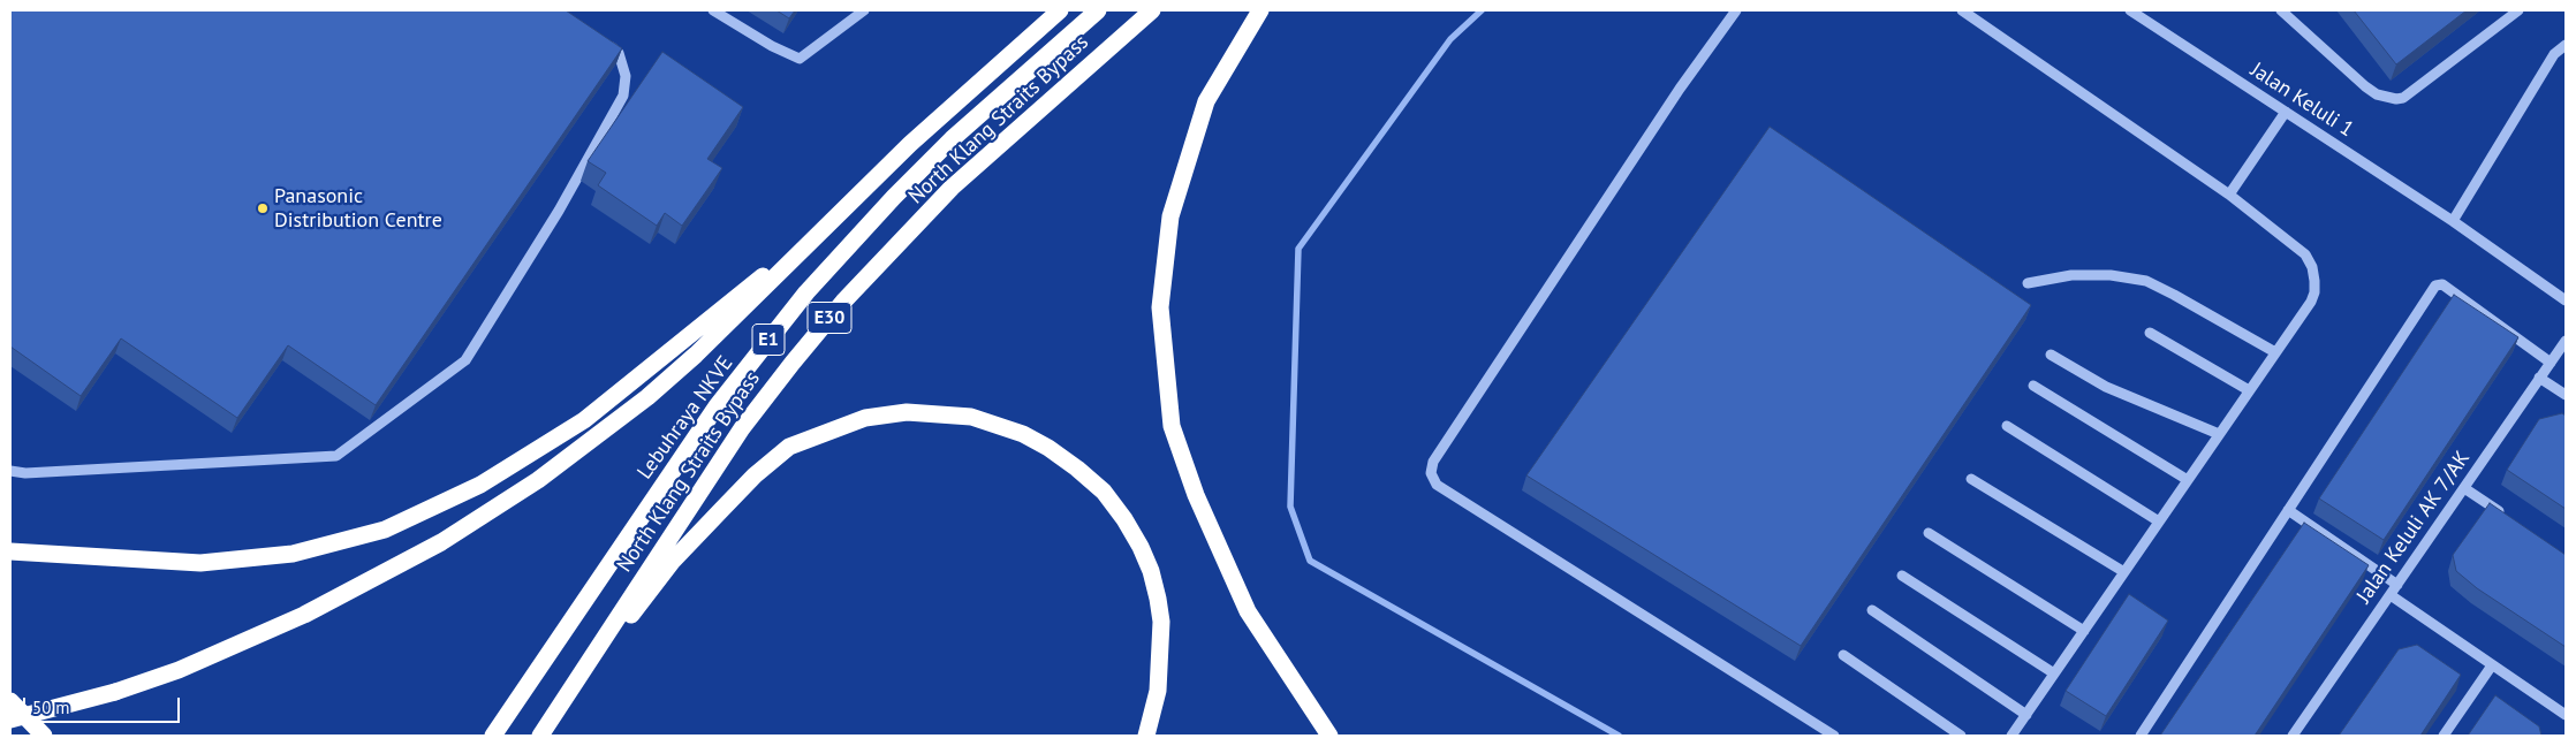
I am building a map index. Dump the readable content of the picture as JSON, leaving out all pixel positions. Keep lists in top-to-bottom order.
{
  "streets": {
    "highway": [
      "North Klang Straits Bypass",
      "E30",
      "E1",
      "Lebuhraya NKVE"
    ],
    "street": ["Jalan Keluli 1", "Jalan Keluli AK 7/AK"]
  },
  "crossings": [
    ["North Klang Straits Bypass", "E30"]
  ],
  "places": ["Panasonic Distribution Centre"],
  "scale_bar": "50 m"
}
